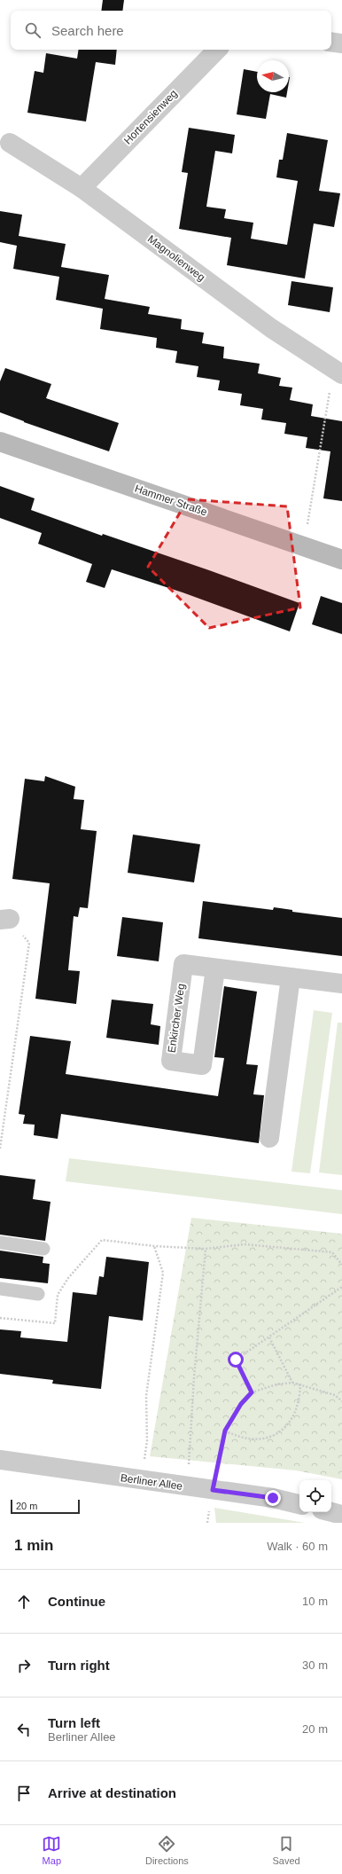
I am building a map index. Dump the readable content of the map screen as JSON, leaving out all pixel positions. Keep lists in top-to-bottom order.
{
  "streets": {
    "main road": ["Hammer Straße"],
    "street": [
      "Hortensienweg",
      "Magnolienweg",
      "Enkircher Weg",
      "Berliner Allee"
    ]
  },
  "crossings": [
    ["Hortensienweg", "Magnolienweg"]
  ],
  "scale_bar": "20 m",
  "north": "left",
  "page": {
    "search": "Search here",
    "scale": "20 m",
    "heading": ["1 min", "Walk · 60 m"],
    "list": [
      ["Continue", "10 m"],
      ["Turn right", "30 m"],
      ["Turn left", "Berliner Allee", "20 m"],
      "Arrive at destination"
    ],
    "nav": ["Map", "Directions", "Saved"]
  }
}
